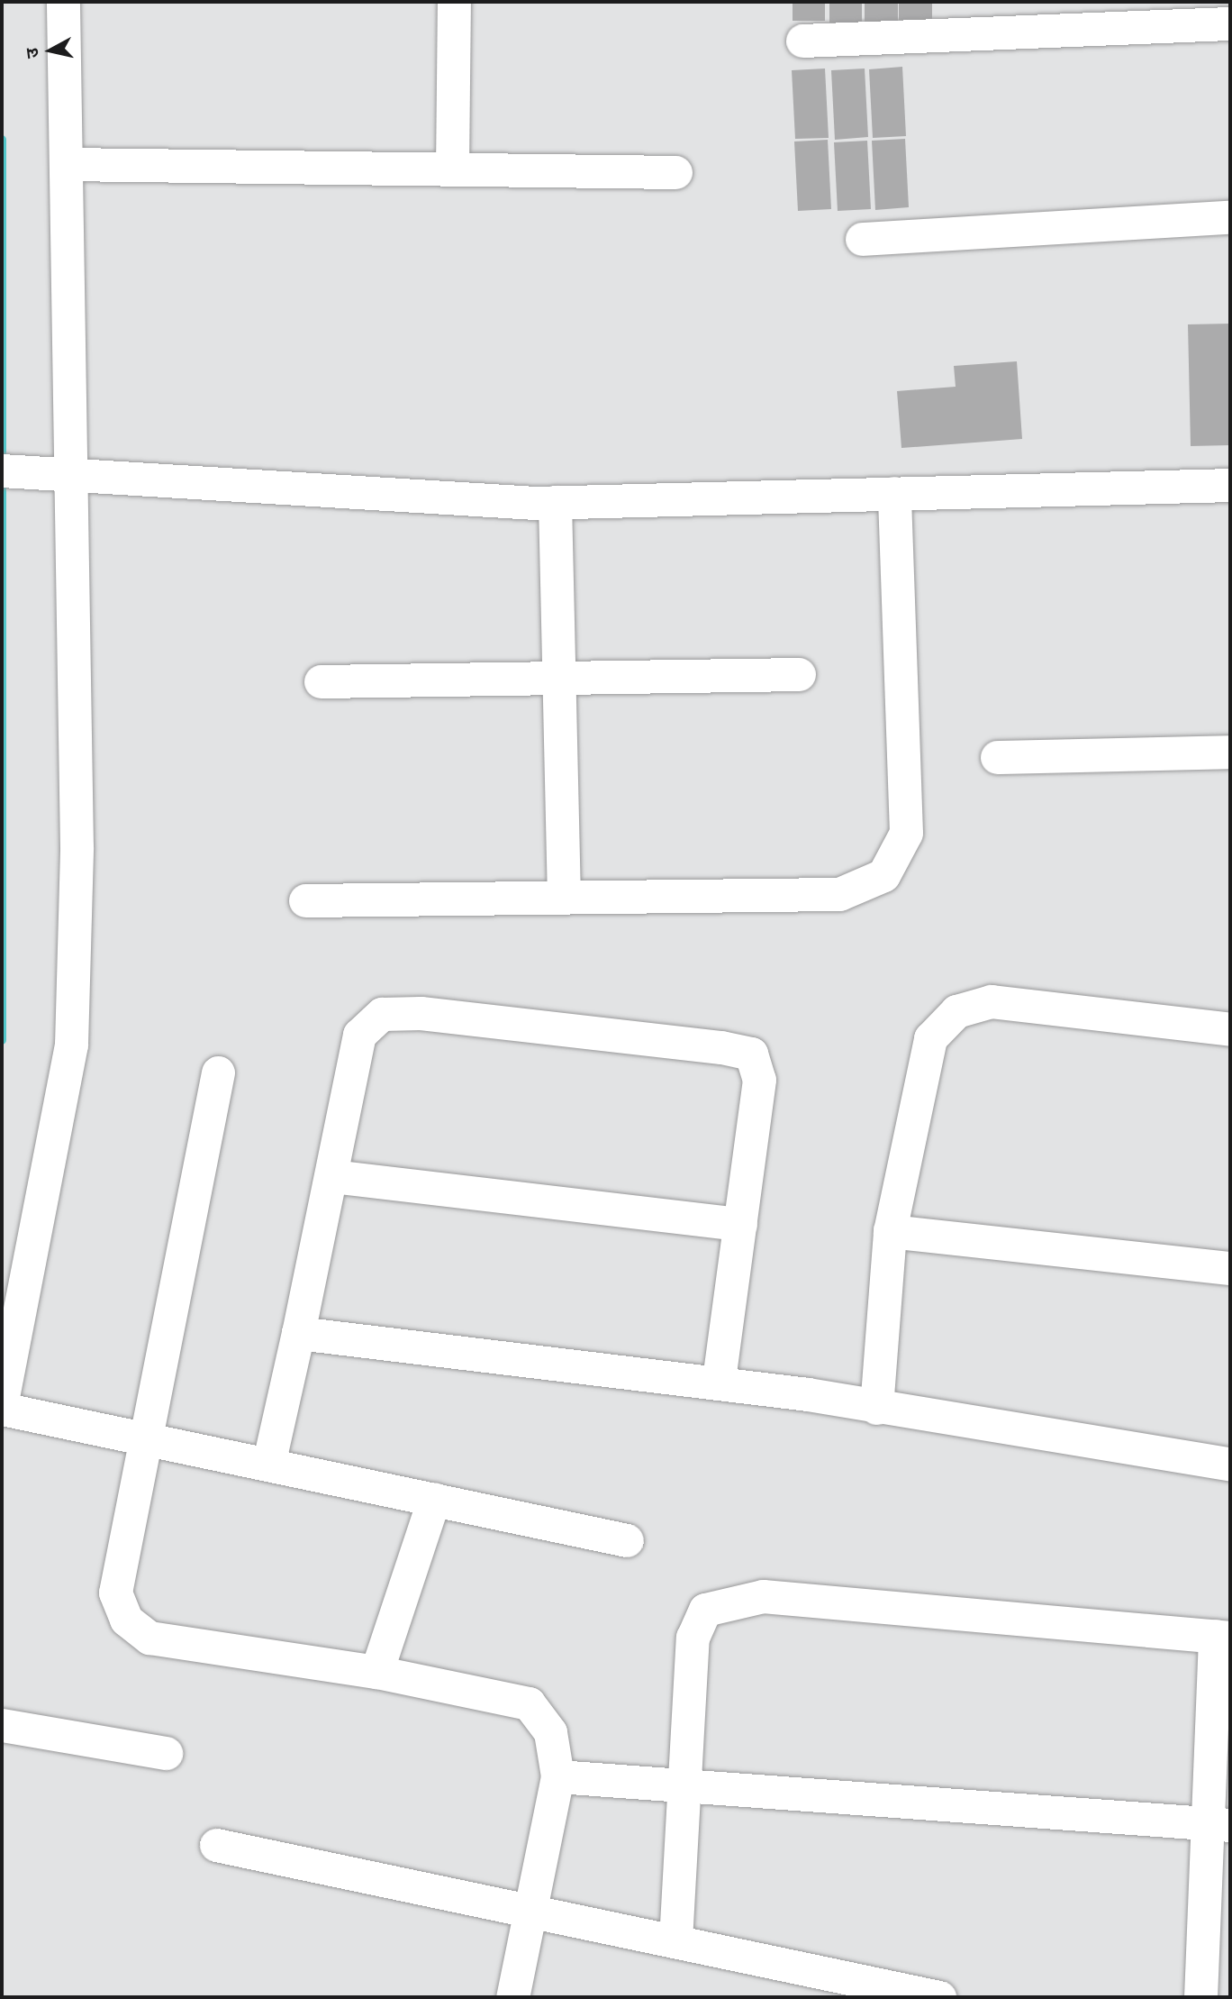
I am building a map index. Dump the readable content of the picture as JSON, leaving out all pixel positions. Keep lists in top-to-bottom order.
{
  "north": "left"
}
